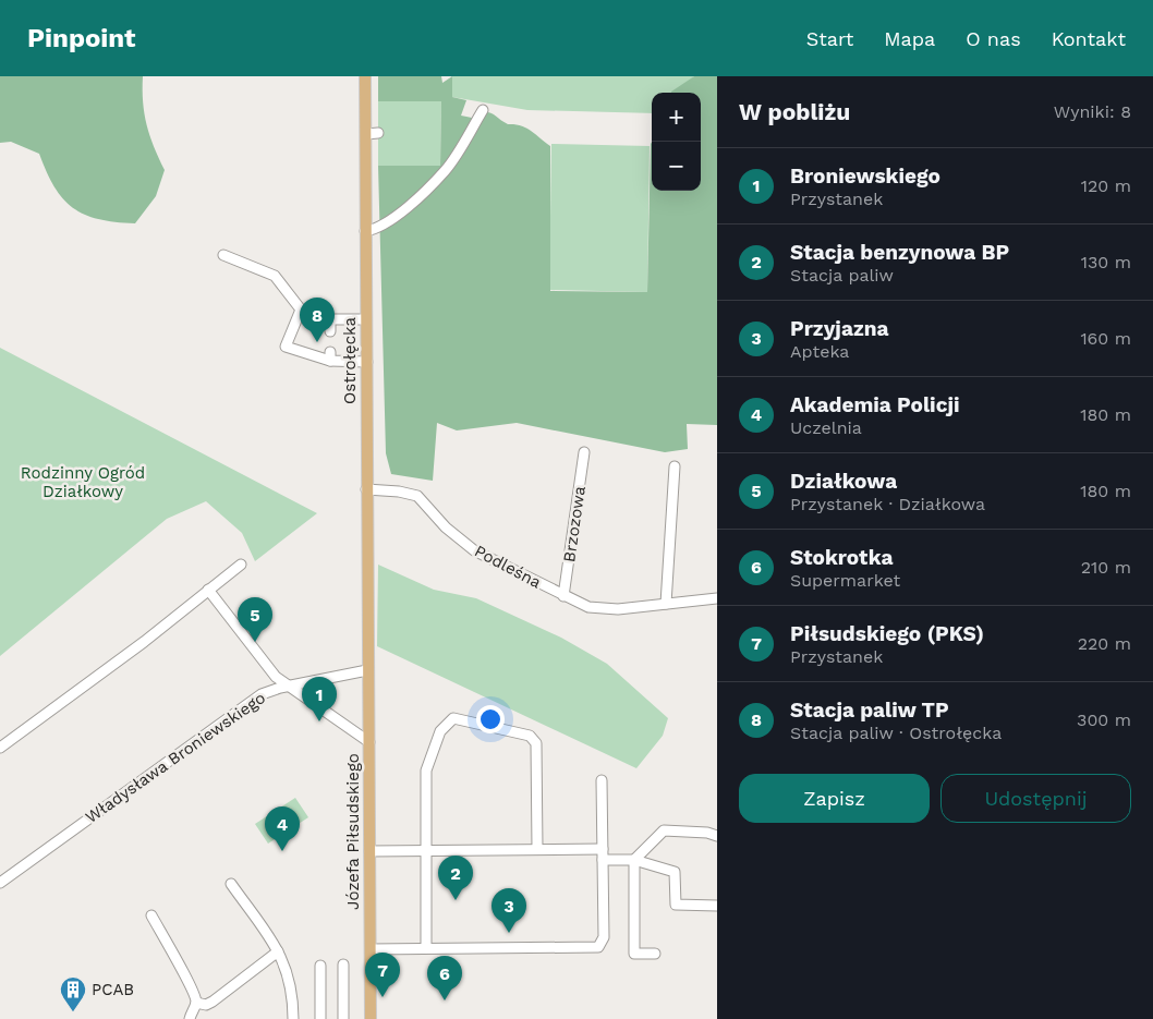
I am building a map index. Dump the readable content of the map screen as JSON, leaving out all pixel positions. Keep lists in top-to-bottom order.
{
  "streets": {
    "main road": ["Ostrołęcka", "Józefa Piłsudskiego"],
    "street": ["Brzozowa", "Podleśna", "Władysława Broniewskiego"]
  },
  "crossings": [
    ["Ostrołęcka", "Podleśna"],
    ["Ostrołęcka", "Józefa Piłsudskiego"],
    ["Brzozowa", "Podleśna"],
    ["Władysława Broniewskiego", "Józefa Piłsudskiego"]
  ],
  "parks": ["Rodzinny Ogród Działkowy"],
  "places": {
    "building": ["PCAB"]
  },
  "page": {
    "header": "Pinpoint",
    "nav": [
      "Start",
      "Mapa",
      "O nas",
      "Kontakt"
    ],
    "heading": ["W pobliżu", "Wyniki: 8"],
    "map_buttons": ["+", "−"],
    "list": [
      {
        "mark": "1",
        "name": "Broniewskiego",
        "note": "Przystanek",
        "value": "120 m"
      },
      {
        "mark": "2",
        "name": "Stacja benzynowa BP",
        "note": "Stacja paliw",
        "value": "130 m"
      },
      {
        "mark": "3",
        "name": "Przyjazna",
        "note": "Apteka",
        "value": "160 m"
      },
      {
        "mark": "4",
        "name": "Akademia Policji",
        "note": "Uczelnia",
        "value": "180 m"
      },
      {
        "mark": "5",
        "name": "Działkowa",
        "note": "Przystanek · Działkowa",
        "value": "180 m"
      },
      {
        "mark": "6",
        "name": "Stokrotka",
        "note": "Supermarket",
        "value": "210 m"
      },
      {
        "mark": "7",
        "name": "Piłsudskiego (PKS)",
        "note": "Przystanek",
        "value": "220 m"
      },
      {
        "mark": "8",
        "name": "Stacja paliw TP",
        "note": "Stacja paliw · Ostrołęcka",
        "value": "300 m"
      }
    ],
    "pins": [
      "8",
      "5",
      "1",
      "4",
      "2",
      "3",
      "7",
      "6"
    ],
    "buttons": ["Zapisz", "Udostępnij"]
  }
}
